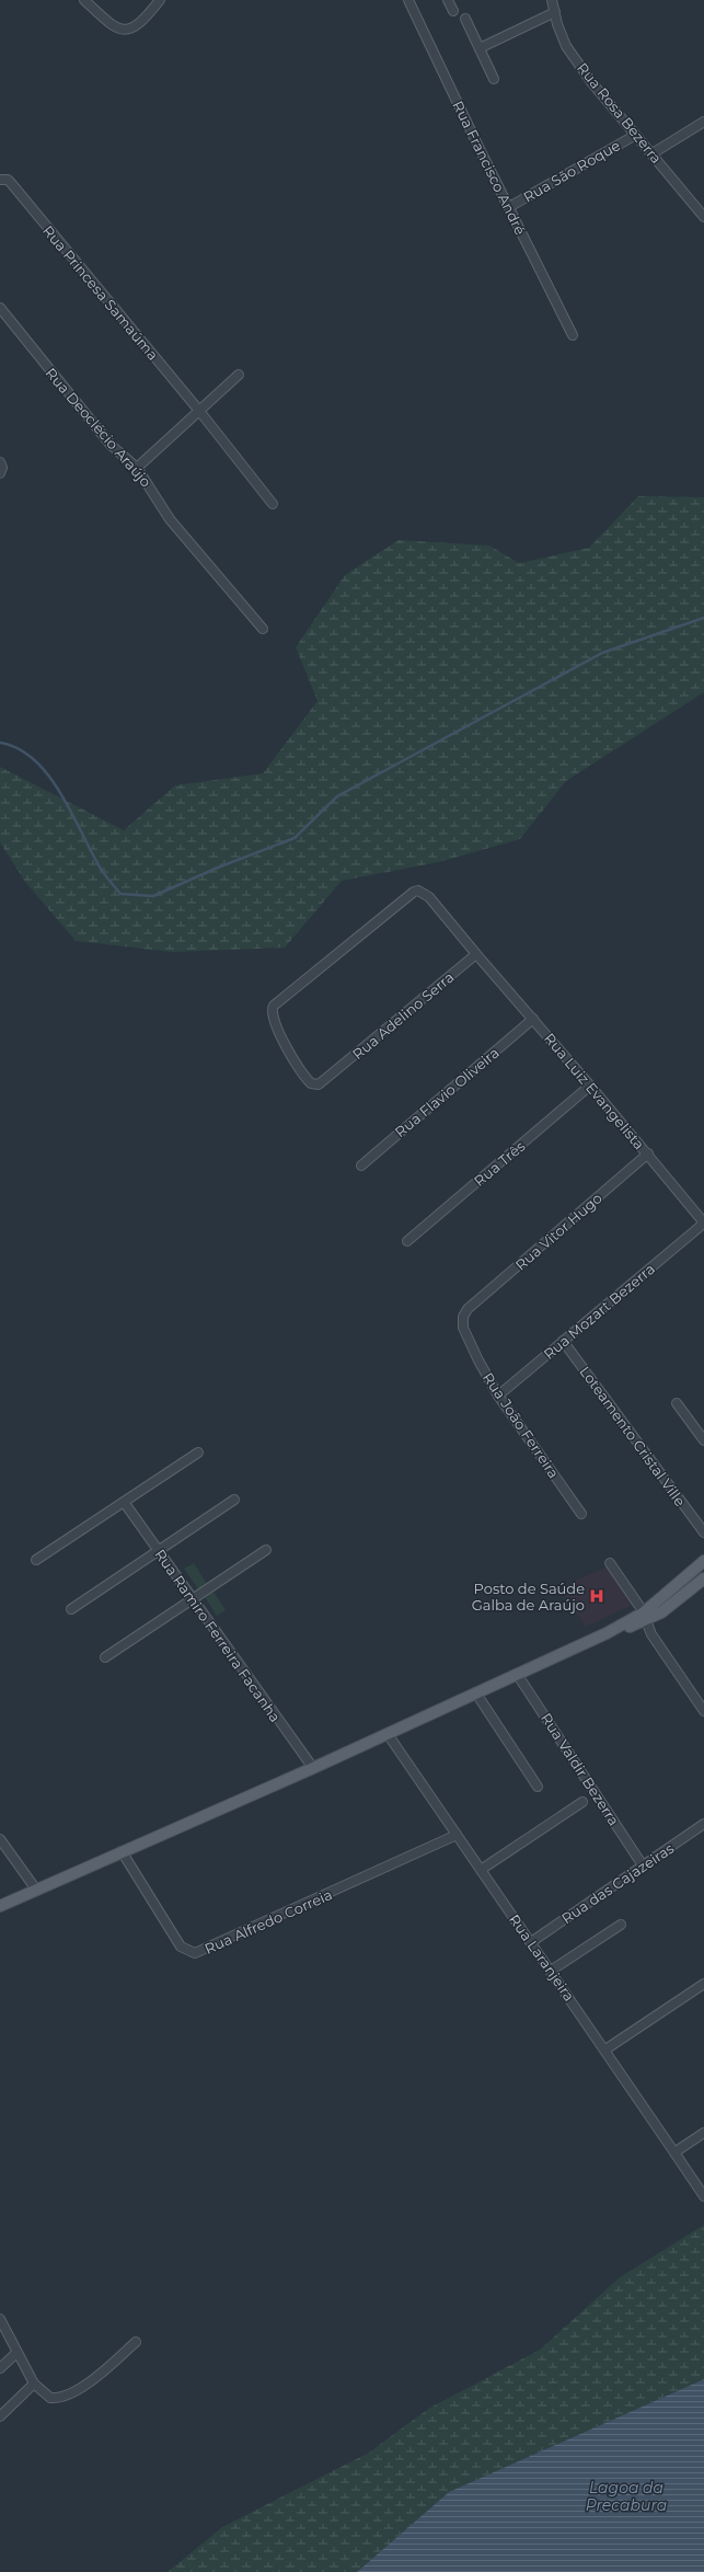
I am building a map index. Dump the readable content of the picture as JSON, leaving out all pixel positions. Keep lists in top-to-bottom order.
{
  "streets": {
    "street": [
      "Rua Rosa Bezerra",
      "Rua Francisco André",
      "Rua São Roque",
      "Rua Princesa Samaúma",
      "Rua Deoclécio Araújo",
      "Rua Adelino Serra",
      "Rua Luiz Evangelista",
      "Rua Flavio Oliveira",
      "Rua Três",
      "Rua Vitor Hugo",
      "Rua Mozart Bezerra",
      "Rua João Ferreira",
      "Loteamento Cristal Ville",
      "Rua Ramiro Ferreira Facanha",
      "Rua Valdir Bezerra",
      "Rua das Cajazeiras",
      "Rua Alfredo Correia",
      "Rua Laranjeira"
    ]
  },
  "crossings": [
    ["Rua Rosa Bezerra", "Rua São Roque"],
    ["Rua Francisco André", "Rua São Roque"],
    ["Rua Adelino Serra", "Rua Luiz Evangelista"],
    ["Rua Luiz Evangelista", "Rua Flavio Oliveira"],
    ["Rua Luiz Evangelista", "Rua Três"],
    ["Rua Luiz Evangelista", "Rua Vitor Hugo"],
    ["Rua Luiz Evangelista", "Rua Mozart Bezerra"],
    ["Rua Vitor Hugo", "Rua João Ferreira"],
    ["Rua Mozart Bezerra", "Rua João Ferreira"],
    ["Rua Mozart Bezerra", "Loteamento Cristal Ville"],
    ["Rua Valdir Bezerra", "Rua das Cajazeiras"],
    ["Rua das Cajazeiras", "Rua Laranjeira"],
    ["Rua Alfredo Correia", "Rua Laranjeira"]
  ],
  "water": ["Lagoa da Precabura"],
  "places": {
    "hospital": ["Posto de Saúde Galba de Araújo"]
  }
}
